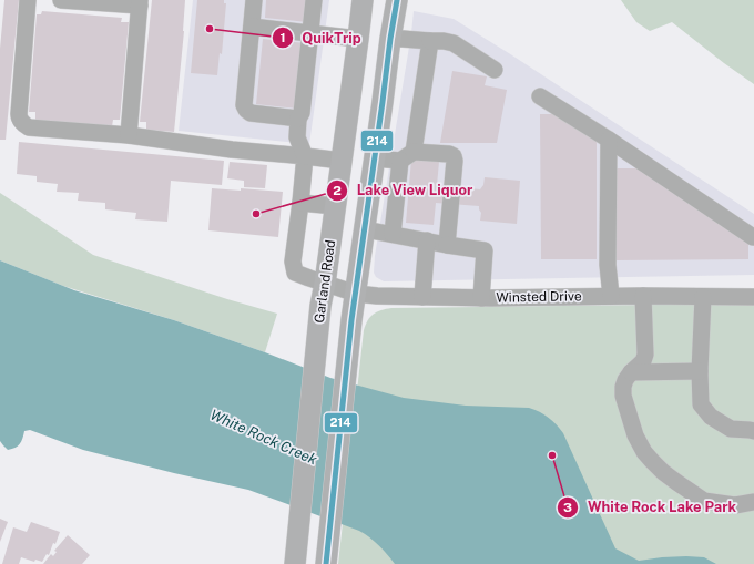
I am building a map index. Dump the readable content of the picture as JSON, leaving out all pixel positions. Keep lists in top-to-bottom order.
{
  "streets": {
    "main road": ["Garland Road"],
    "street": ["Winsted Drive"]
  },
  "crossings": [
    ["Garland Road", "Winsted Drive"]
  ],
  "water": ["White Rock Creek"],
  "places": ["QuikTrip", "Lake View Liquor", "White Rock Lake Park"],
  "lines": ["transit line 214"]
}
